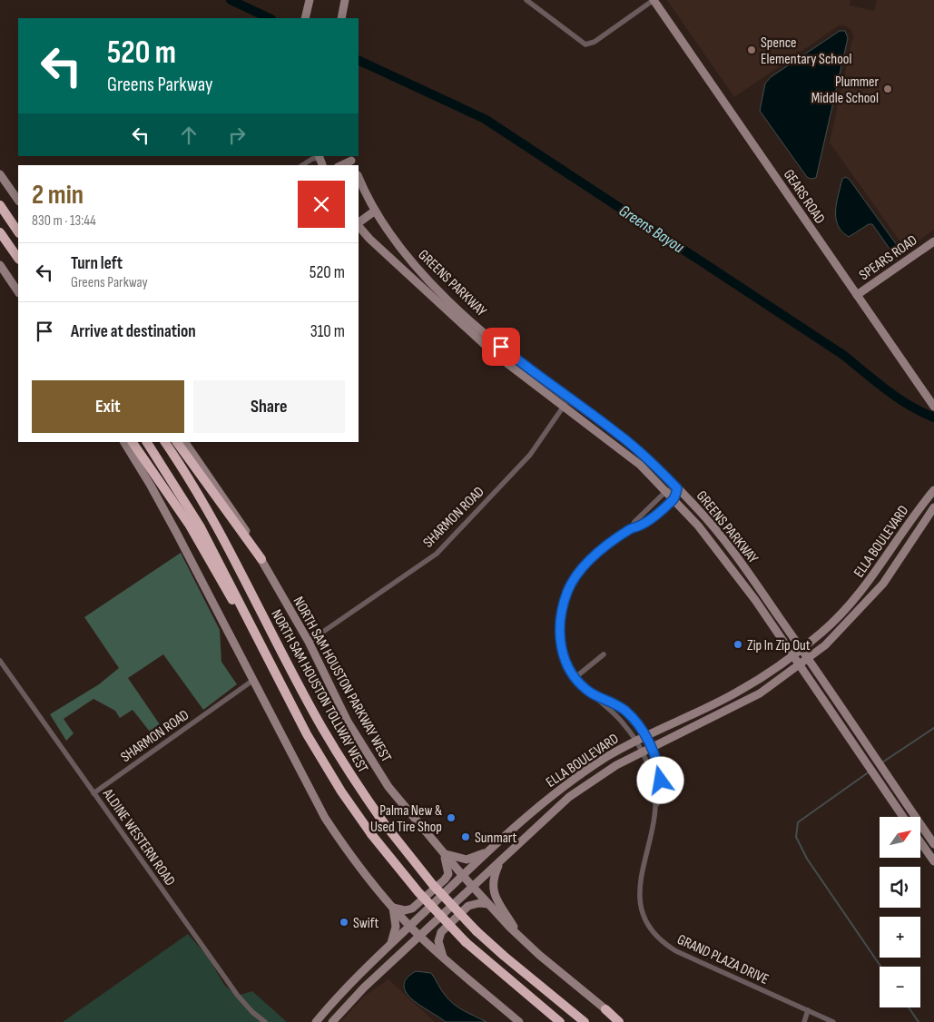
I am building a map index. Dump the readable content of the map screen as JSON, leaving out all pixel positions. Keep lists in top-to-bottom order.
{
  "streets": {
    "highway": ["NORTH SAM HOUSTON TOLLWAY WEST"],
    "main road": [
      "GEARS ROAD",
      "SPEARS ROAD",
      "GREENS PARKWAY",
      "ELLA BOULEVARD",
      "NORTH SAM HOUSTON PARKWAY WEST"
    ],
    "street": ["SHARMON ROAD", "ALDINE WESTERN ROAD", "GRAND PLAZA DRIVE"]
  },
  "crossings": [
    ["GEARS ROAD", "SPEARS ROAD"],
    ["GREENS PARKWAY", "SHARMON ROAD"],
    ["GREENS PARKWAY", "ELLA BOULEVARD"],
    ["GREENS PARKWAY", "GRAND PLAZA DRIVE"],
    ["SHARMON ROAD", "NORTH SAM HOUSTON PARKWAY WEST"],
    ["SHARMON ROAD", "ALDINE WESTERN ROAD"],
    ["ELLA BOULEVARD", "NORTH SAM HOUSTON PARKWAY WEST"],
    ["ELLA BOULEVARD", "GRAND PLAZA DRIVE"]
  ],
  "water": ["Greens Bayou"],
  "places": [
    "Spence Elementary School",
    "Plummer Middle School",
    "Zip In Zip Out",
    "Palma New & Used Tire Shop",
    "Sunmart",
    "Swift"
  ],
  "north": "top right",
  "page": {
    "turn": ["520 m", "Greens Parkway"],
    "heading": ["2 min", "830 m · 13:44"],
    "list": [
      {
        "name": "Turn left",
        "note": "Greens Parkway",
        "value": "520 m"
      },
      {
        "name": "Arrive at destination",
        "value": "310 m"
      }
    ],
    "buttons": ["Exit", "Share"],
    "map_buttons": ["+", "−"]
  }
}
